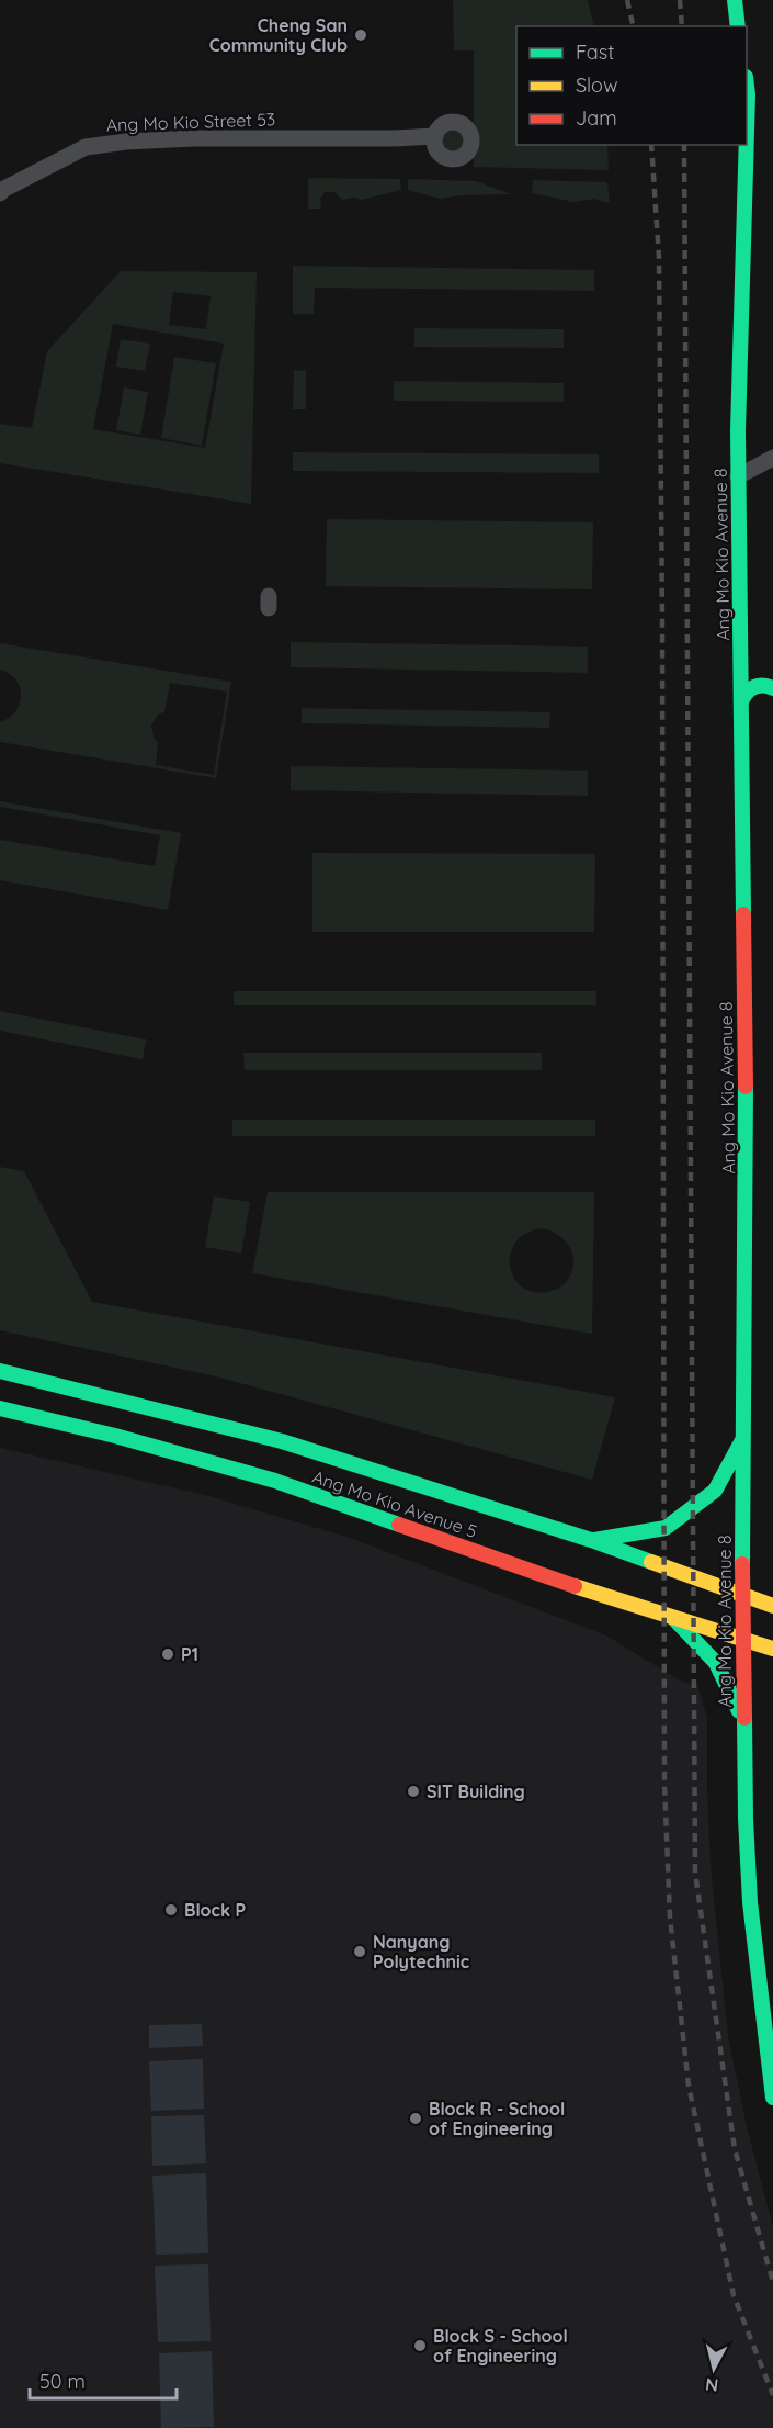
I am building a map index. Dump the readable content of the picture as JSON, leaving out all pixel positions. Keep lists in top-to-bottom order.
{
  "streets": {
    "main road": ["Ang Mo Kio Avenue 8", "Ang Mo Kio Avenue 5"],
    "street": ["Ang Mo Kio Street 53"]
  },
  "crossings": [
    ["Ang Mo Kio Avenue 8", "Ang Mo Kio Avenue 5"]
  ],
  "places": [
    "Cheng San Community Club",
    "P1",
    "SIT Building",
    "Block P",
    "Nanyang Polytechnic",
    "Block R - School of Engineering",
    "Block S - School of Engineering"
  ],
  "legend": ["Fast", "Slow", "Jam"],
  "scale_bar": "50 m",
  "north": "bottom"
}
